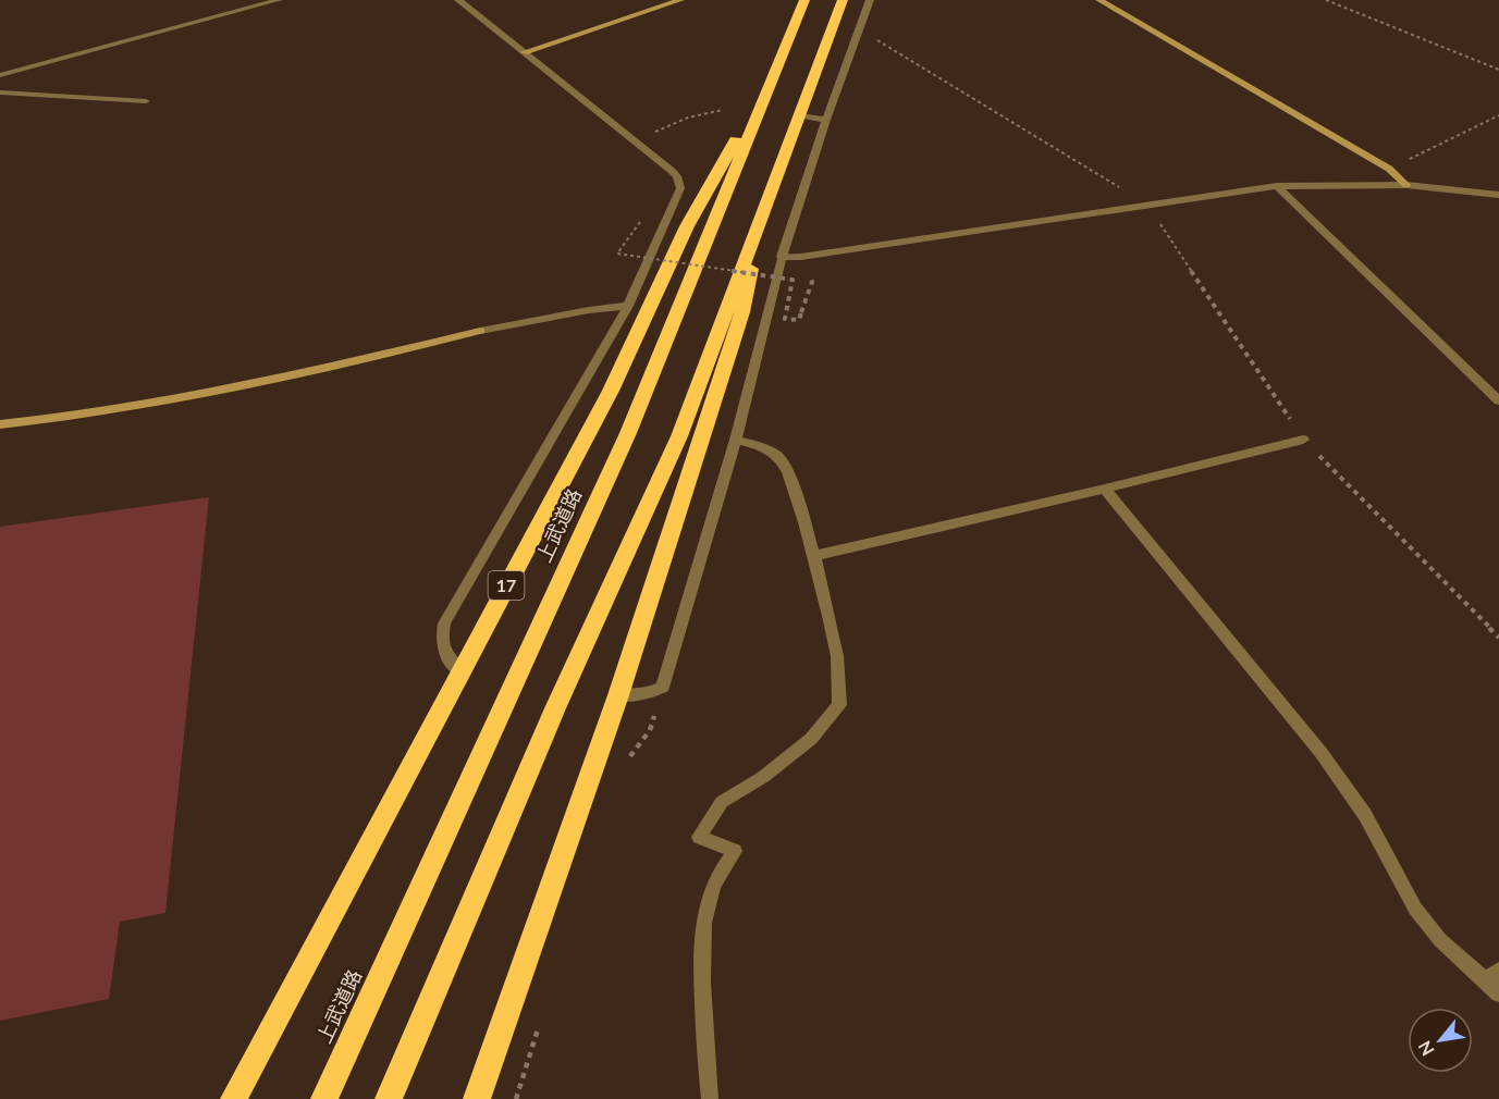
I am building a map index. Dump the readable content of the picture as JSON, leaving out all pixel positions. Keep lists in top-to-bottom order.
{
  "streets": {
    "highway": ["上武道路", "17"]
  },
  "crossings": [
    ["上武道路", "17"]
  ],
  "north": "bottom left"
}
